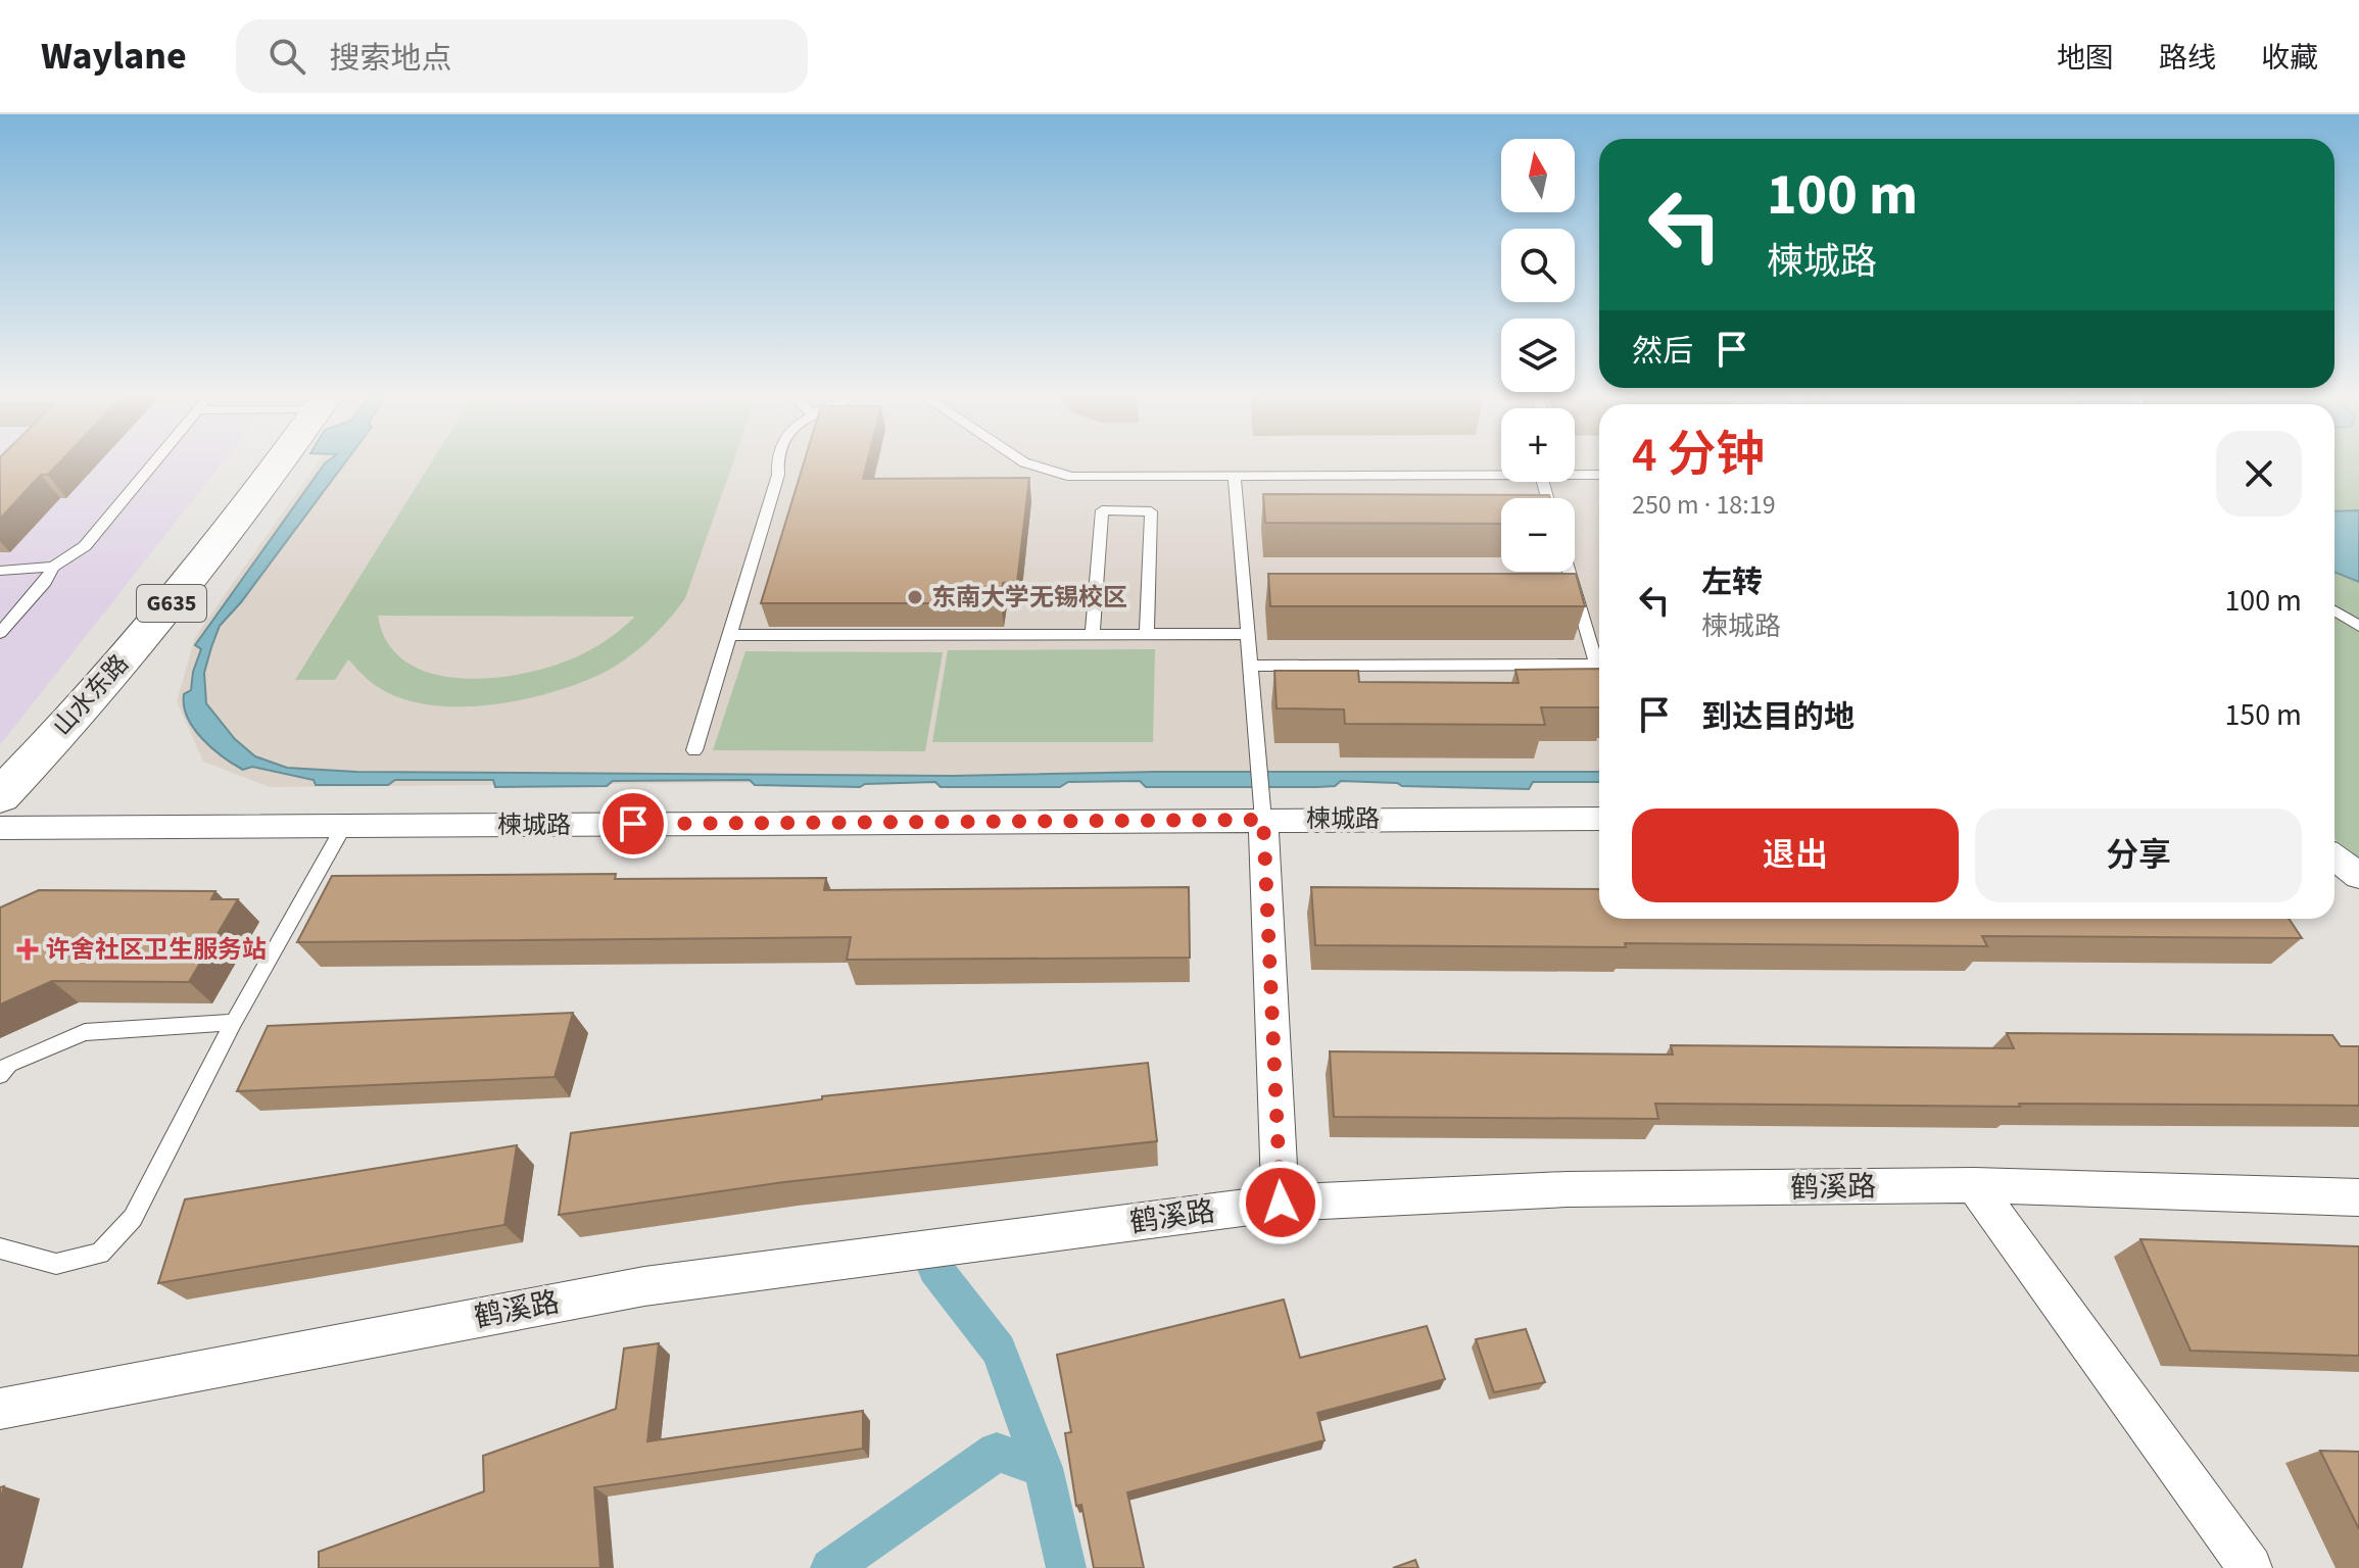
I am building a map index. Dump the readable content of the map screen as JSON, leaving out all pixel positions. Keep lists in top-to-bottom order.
{
  "streets": {
    "highway": ["G635", "山水东路"],
    "street": ["楝城路", "鹤溪路"]
  },
  "places": {
    "other": ["东南大学无锡校区"],
    "health": ["许舍社区卫生服务站"]
  },
  "north": "top",
  "page": {
    "header": "Waylane",
    "search": "搜索地点",
    "nav": ["地图", "路线", "收藏"],
    "map_buttons": ["+", "−"],
    "turn": ["100 m", "楝城路"],
    "then": "然后",
    "heading": ["4 分钟", "250 m · 18:19"],
    "list": [
      {
        "name": "左转",
        "note": "楝城路",
        "value": "100 m"
      },
      {
        "name": "到达目的地",
        "value": "150 m"
      }
    ],
    "buttons": ["退出", "分享"]
  }
}
